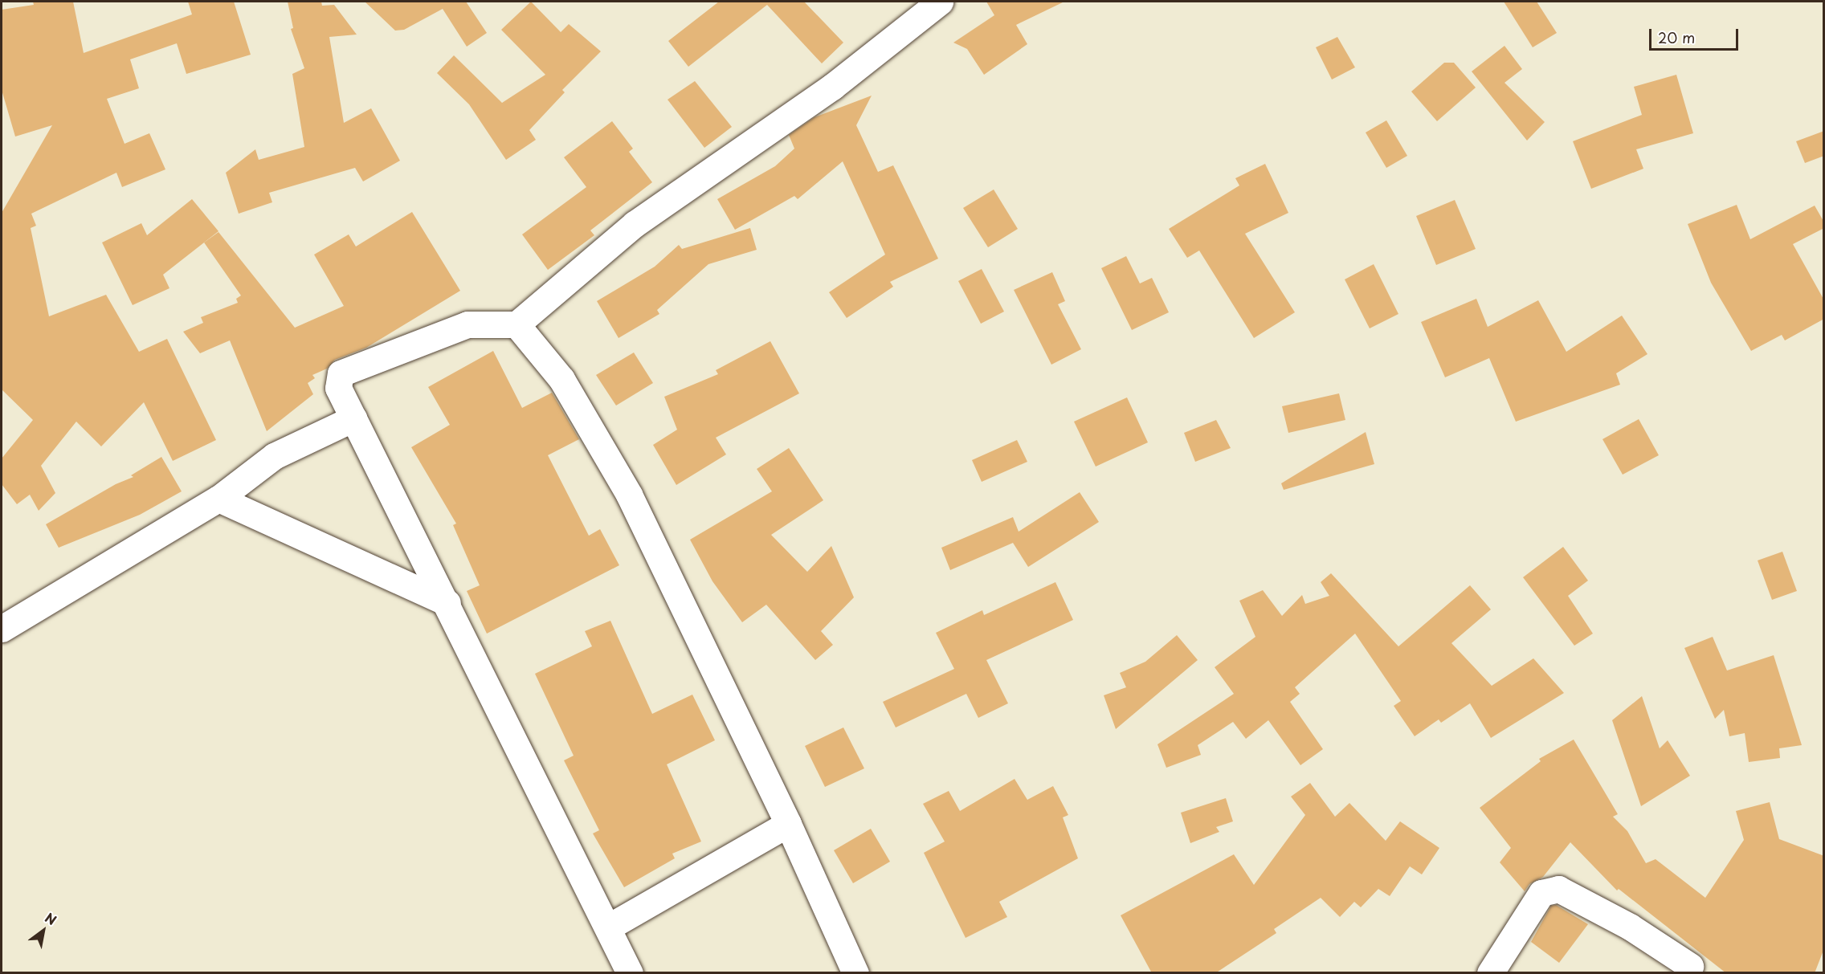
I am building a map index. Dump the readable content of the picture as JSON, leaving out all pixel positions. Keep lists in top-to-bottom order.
{
  "scale_bar": "20 m",
  "north": "top right"
}
